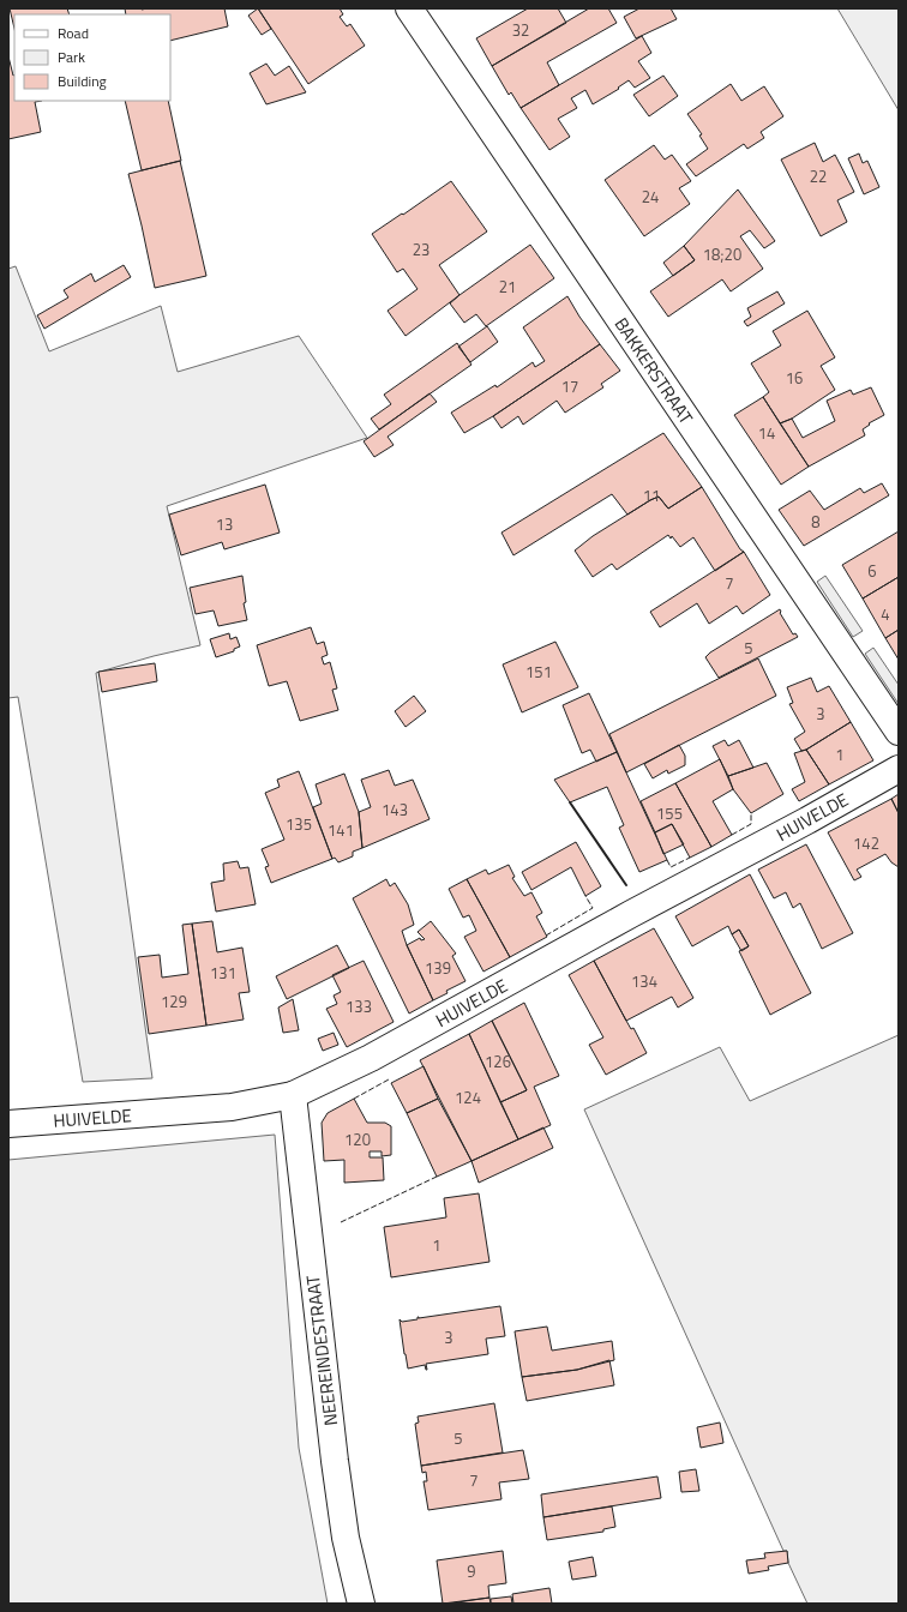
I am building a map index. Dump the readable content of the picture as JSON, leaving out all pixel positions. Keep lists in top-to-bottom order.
{
  "streets": {
    "street": ["BAKKERSTRAAT", "HUIVELDE", "NEEREINDESTRAAT"]
  },
  "crossings": [
    ["HUIVELDE", "NEEREINDESTRAAT"]
  ],
  "house_numbers": [
    "32",
    "22",
    "24",
    "23",
    "18;20",
    "21",
    "16",
    "17",
    "14",
    "11",
    "8",
    "13",
    "6",
    "7",
    "4",
    "5",
    "151",
    "3",
    "1",
    "143",
    "155",
    "135",
    "141",
    "142",
    "139",
    "131",
    "134",
    "129",
    "133",
    "126",
    "124",
    "120",
    "1",
    "3",
    "5",
    "7",
    "9"
  ],
  "legend": ["Road", "Park", "Building"]
}
